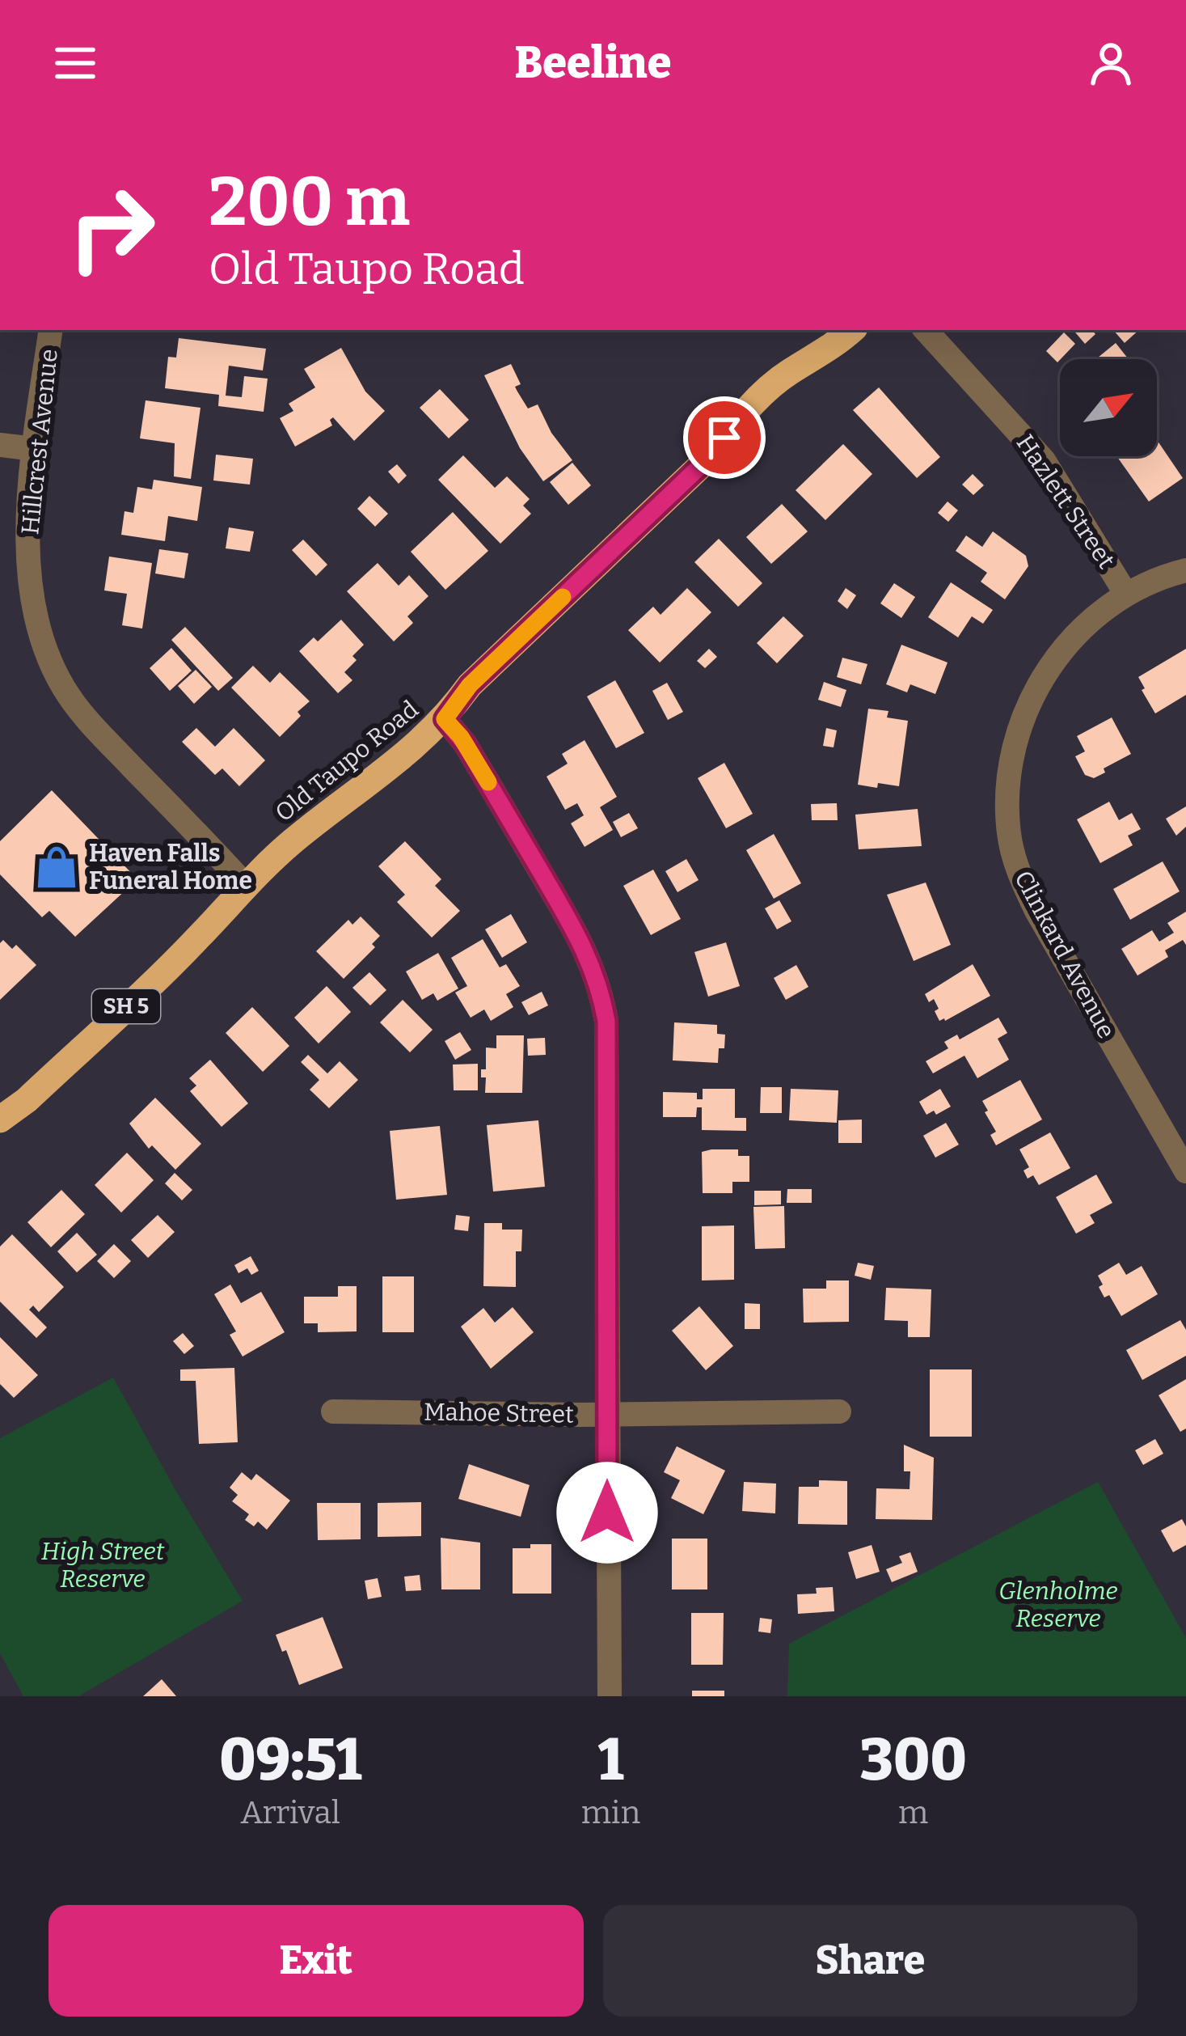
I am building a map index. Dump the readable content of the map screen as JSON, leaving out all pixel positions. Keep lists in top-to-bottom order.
{
  "streets": {
    "highway": ["Old Taupo Road", "SH 5"],
    "street": [
      "Hillcrest Avenue",
      "Hazlett Street",
      "Clinkard Avenue",
      "Mahoe Street"
    ]
  },
  "crossings": [
    ["Hillcrest Avenue", "Old Taupo Road"],
    ["Hazlett Street", "Clinkard Avenue"]
  ],
  "parks": ["High Street Reserve", "Glenholme Reserve"],
  "places": {
    "shop": ["Haven Falls Funeral Home"]
  },
  "north": "top right",
  "page": {
    "header": "Beeline",
    "turn": ["200 m", "Old Taupo Road"],
    "eta": [
      "09:51",
      "Arrival",
      "1",
      "min",
      "300",
      "m"
    ],
    "buttons": ["Exit", "Share"]
  }
}
